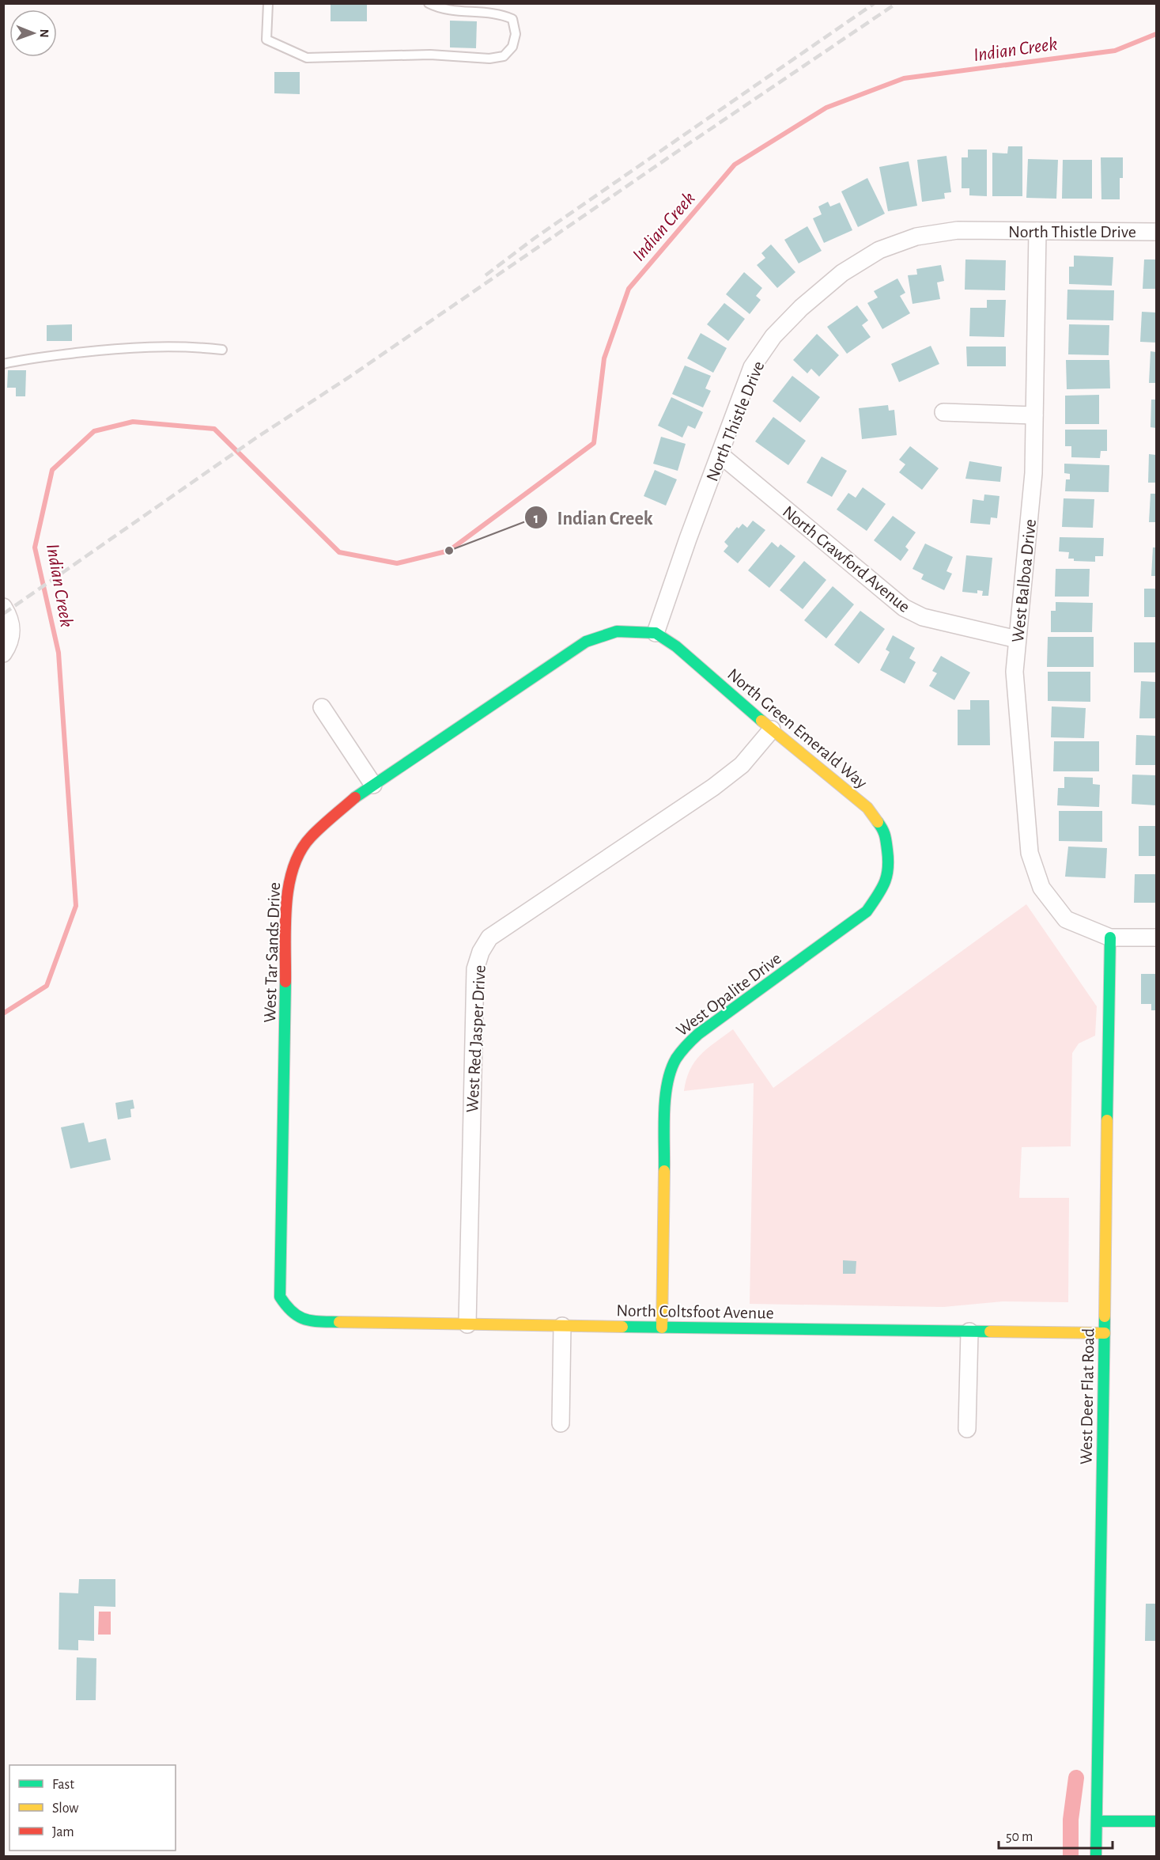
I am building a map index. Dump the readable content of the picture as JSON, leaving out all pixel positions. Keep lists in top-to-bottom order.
{
  "streets": {
    "street": [
      "North Thistle Drive",
      "North Crawford Avenue",
      "West Balboa Drive",
      "North Green Emerald Way",
      "West Tar Sands Drive",
      "West Opalite Drive",
      "West Red Jasper Drive",
      "North Coltsfoot Avenue",
      "West Deer Flat Road"
    ]
  },
  "crossings": [
    ["North Thistle Drive", "North Crawford Avenue"],
    ["North Thistle Drive", "West Balboa Drive"],
    ["North Thistle Drive", "North Green Emerald Way"],
    ["North Thistle Drive", "West Tar Sands Drive"],
    ["North Crawford Avenue", "West Balboa Drive"],
    ["West Balboa Drive", "West Deer Flat Road"],
    ["North Green Emerald Way", "West Tar Sands Drive"],
    ["North Green Emerald Way", "West Opalite Drive"],
    ["North Green Emerald Way", "West Red Jasper Drive"],
    ["West Tar Sands Drive", "North Coltsfoot Avenue"],
    ["West Opalite Drive", "North Coltsfoot Avenue"],
    ["West Red Jasper Drive", "North Coltsfoot Avenue"],
    ["North Coltsfoot Avenue", "West Deer Flat Road"]
  ],
  "water": ["Indian Creek"],
  "places": ["Indian Creek"],
  "legend": ["Fast", "Slow", "Jam"],
  "scale_bar": "50 m",
  "north": "right"
}
